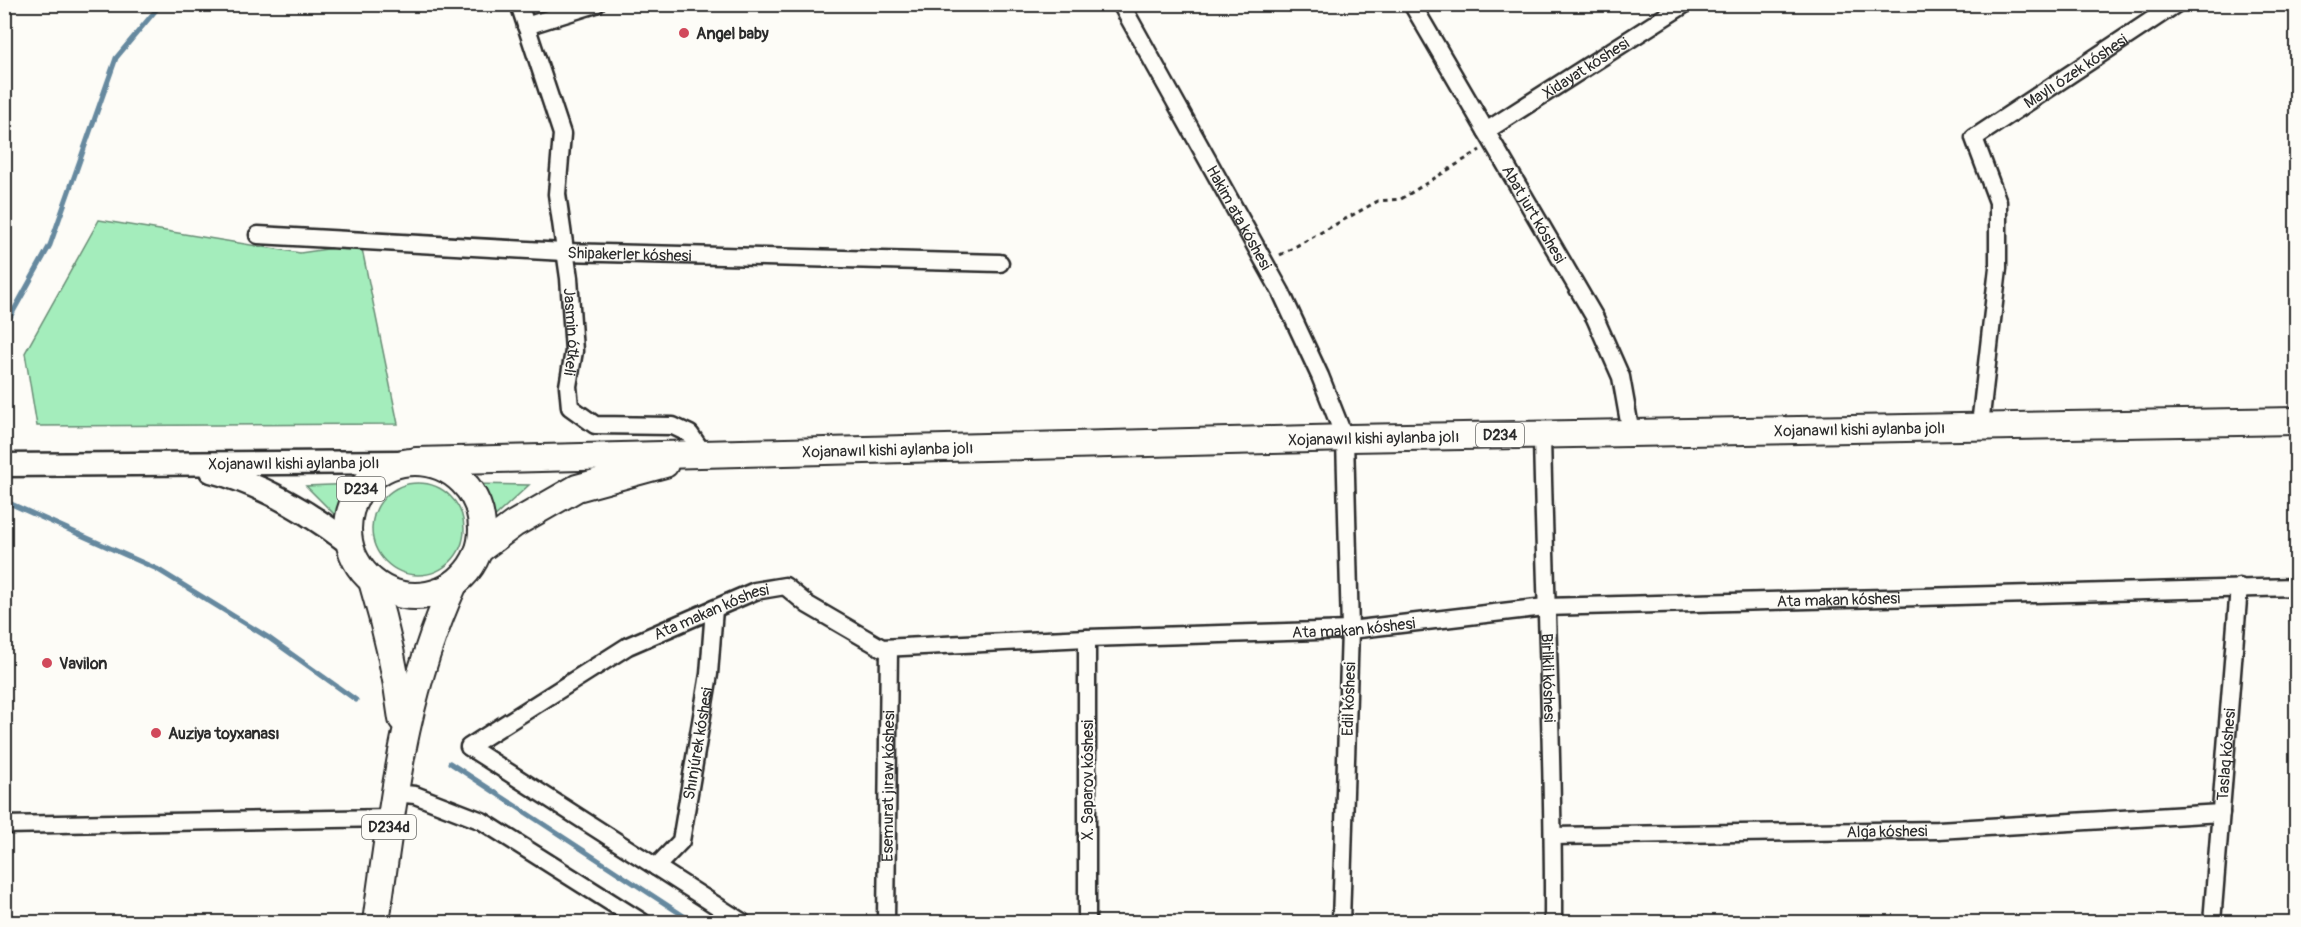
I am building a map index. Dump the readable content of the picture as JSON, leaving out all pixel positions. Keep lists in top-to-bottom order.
{
  "streets": {
    "main road": ["Xojanawıl kishi aylanba jolı", "D234", "D234d"],
    "street": [
      "Xidayat kóshesi",
      "Maylı ózek kóshesi",
      "Abat jurt kóshesi",
      "Hakim ata kóshesi",
      "Shipakerler kóshesi",
      "Jasmin ótkeli",
      "Ata makan kóshesi",
      "Birlikli kóshesi",
      "Edil kóshesi",
      "Shınjúrek kóshesi",
      "Taslaq kóshesi",
      "X. Saparov kóshesi",
      "Esemurat jıraw kóshesi",
      "Alǵa kóshesi"
    ]
  },
  "crossings": [
    ["Xidayat kóshesi", "Abat jurt kóshesi"],
    ["Maylı ózek kóshesi", "Xojanawıl kishi aylanba jolı"],
    ["Abat jurt kóshesi", "Xojanawıl kishi aylanba jolı"],
    ["Hakim ata kóshesi", "Xojanawıl kishi aylanba jolı"],
    ["Hakim ata kóshesi", "Edil kóshesi"],
    ["Shipakerler kóshesi", "Jasmin ótkeli"],
    ["Jasmin ótkeli", "Xojanawıl kishi aylanba jolı"],
    ["Xojanawıl kishi aylanba jolı", "D234"],
    ["Xojanawıl kishi aylanba jolı", "Birlikli kóshesi"],
    ["Xojanawıl kishi aylanba jolı", "Edil kóshesi"],
    ["Xojanawıl kishi aylanba jolı", "D234d"],
    ["D234", "D234d"],
    ["Ata makan kóshesi", "Birlikli kóshesi"],
    ["Ata makan kóshesi", "Edil kóshesi"],
    ["Ata makan kóshesi", "Shınjúrek kóshesi"],
    ["Ata makan kóshesi", "Taslaq kóshesi"],
    ["Ata makan kóshesi", "X. Saparov kóshesi"],
    ["Ata makan kóshesi", "Esemurat jıraw kóshesi"],
    ["Birlikli kóshesi", "Alǵa kóshesi"],
    ["Taslaq kóshesi", "Alǵa kóshesi"]
  ],
  "places": ["Angel baby", "Vavilon", "Auziya toyxanası"]
}
